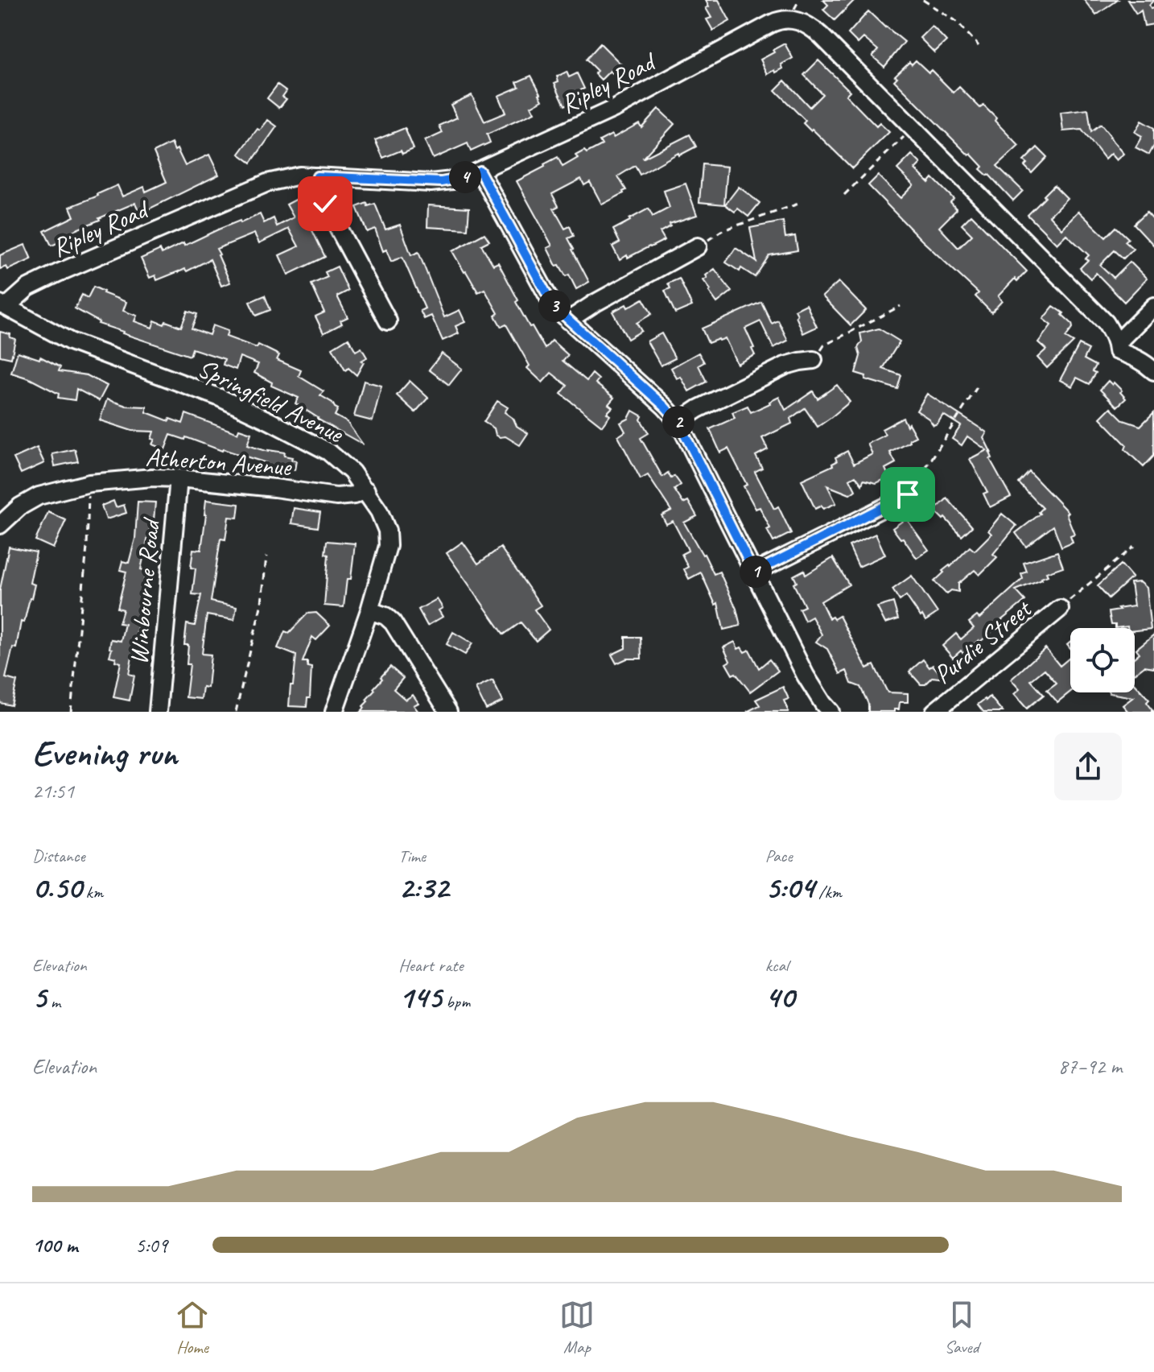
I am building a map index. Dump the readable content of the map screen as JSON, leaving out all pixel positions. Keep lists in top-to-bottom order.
{
  "streets": {
    "street": [
      "Ripley Road",
      "Springfield Avenue",
      "Atherton Avenue",
      "Winbourne Road",
      "Purdie Street"
    ]
  },
  "crossings": [
    ["Ripley Road", "Springfield Avenue"],
    ["Springfield Avenue", "Atherton Avenue"],
    ["Atherton Avenue", "Winbourne Road"]
  ],
  "page": {
    "pins": [
      "4",
      "3",
      "2",
      "1"
    ],
    "heading": ["Evening run", "21:51"],
    "stats": [
      ["Distance", "0.50 km"],
      ["Time", "2:32"],
      ["Pace", "5:04 /km"],
      ["Elevation", "5 m"],
      ["Heart rate", "145 bpm"],
      ["kcal", "40"]
    ],
    "chart": ["Elevation", "87–92 m"],
    "list": [
      {
        "name": "100 m",
        "note": "5:09"
      }
    ],
    "tabs": ["Home", "Map", "Saved"]
  }
}
